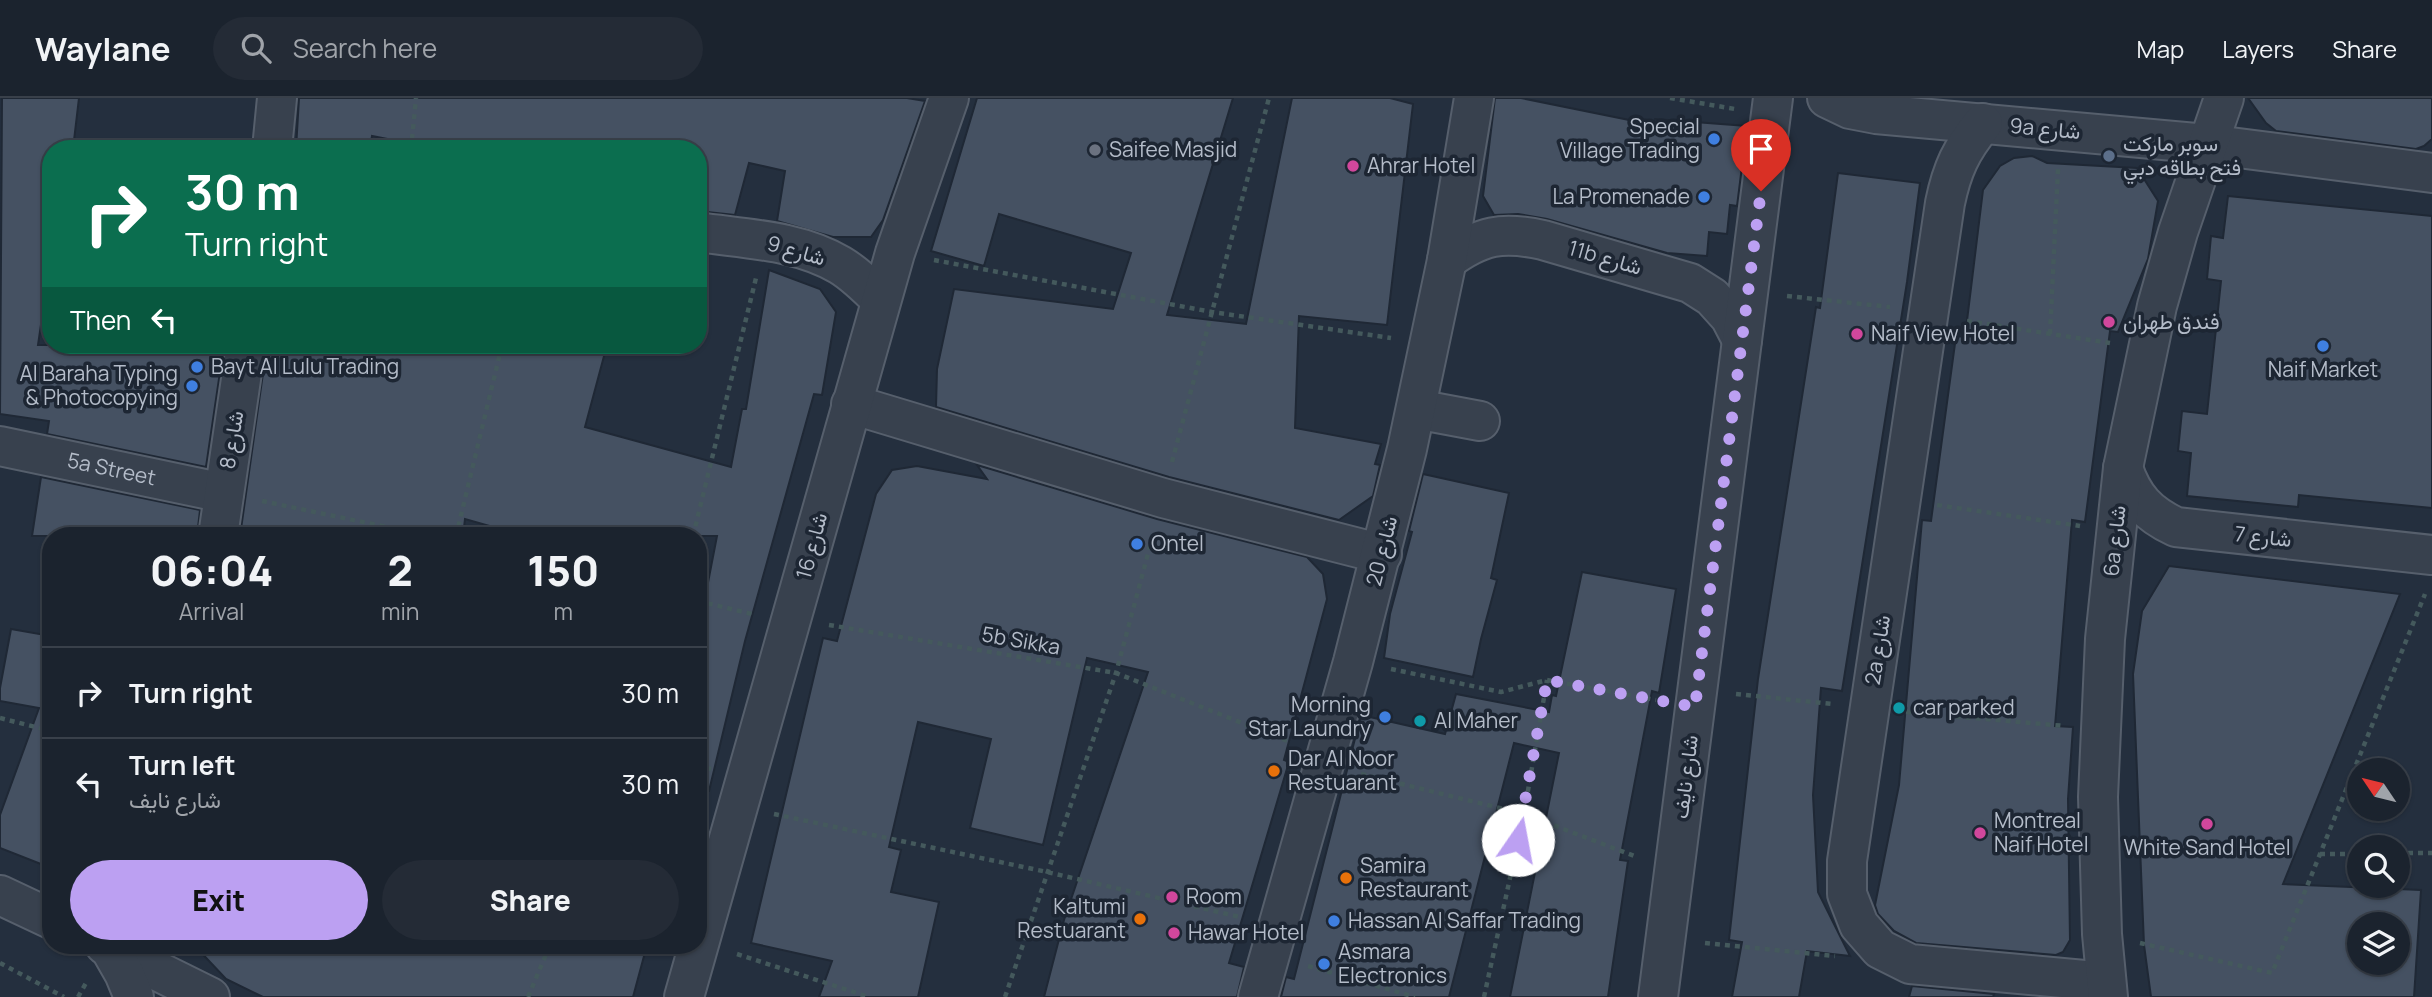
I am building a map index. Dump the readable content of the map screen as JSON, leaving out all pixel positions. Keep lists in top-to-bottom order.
{
  "streets": {
    "street": [
      "9a شارع",
      "شارع 9",
      "11b شارع",
      "شارع 8",
      "5a Street",
      "شارع 7",
      "6a شارع",
      "شارع 16",
      "شارع 20",
      "2a شارع",
      "شارع نايف"
    ],
    "path": ["5b Sikka"]
  },
  "crossings": [
    ["9a شارع", "6a شارع"],
    ["9a شارع", "2a شارع"],
    ["شارع 9", "شارع 16"],
    ["11b شارع", "شارع 20"],
    ["11b شارع", "شارع نايف"],
    ["شارع 8", "5a Street"],
    ["شارع 7", "6a شارع"],
    ["6a شارع", "2a شارع"],
    ["شارع 16", "5b Sikka"],
    ["شارع 20", "5b Sikka"],
    ["5b Sikka", "شارع نايف"]
  ],
  "places": [
    "Special Village Trading",
    "Saifee Masjid",
    "سوبر ماركت فتح بطاقه دبي",
    "Ahrar Hotel",
    "La Promenade",
    "فندق طهران",
    "Naif View Hotel",
    "Naif Market",
    "Bayt Al Lulu Trading",
    "Al Baraha Typing & Photocopying",
    "Ontel",
    "car parked",
    "Morning Star Laundry",
    "Al Maher",
    "Dar Al Noor Restuarant",
    "White Sand Hotel",
    "Montreal Naif Hotel",
    "Samira Restaurant",
    "Room",
    "Kaltumi Restuarant",
    "Hassan Al Saffar Trading",
    "Hawar Hotel",
    "Asmara Electronics"
  ],
  "north": "top left",
  "page": {
    "header": "Waylane",
    "search": "Search here",
    "nav": ["Map", "Layers", "Share"],
    "turn": ["30 m", "Turn right"],
    "then": "Then",
    "eta": [
      "06:04",
      "Arrival",
      "2",
      "min",
      "150",
      "m"
    ],
    "list": [
      {
        "name": "Turn right",
        "value": "30 m"
      },
      {
        "name": "Turn left",
        "note": "شارع نايف",
        "value": "30 m"
      }
    ],
    "buttons": ["Exit", "Share"]
  }
}
